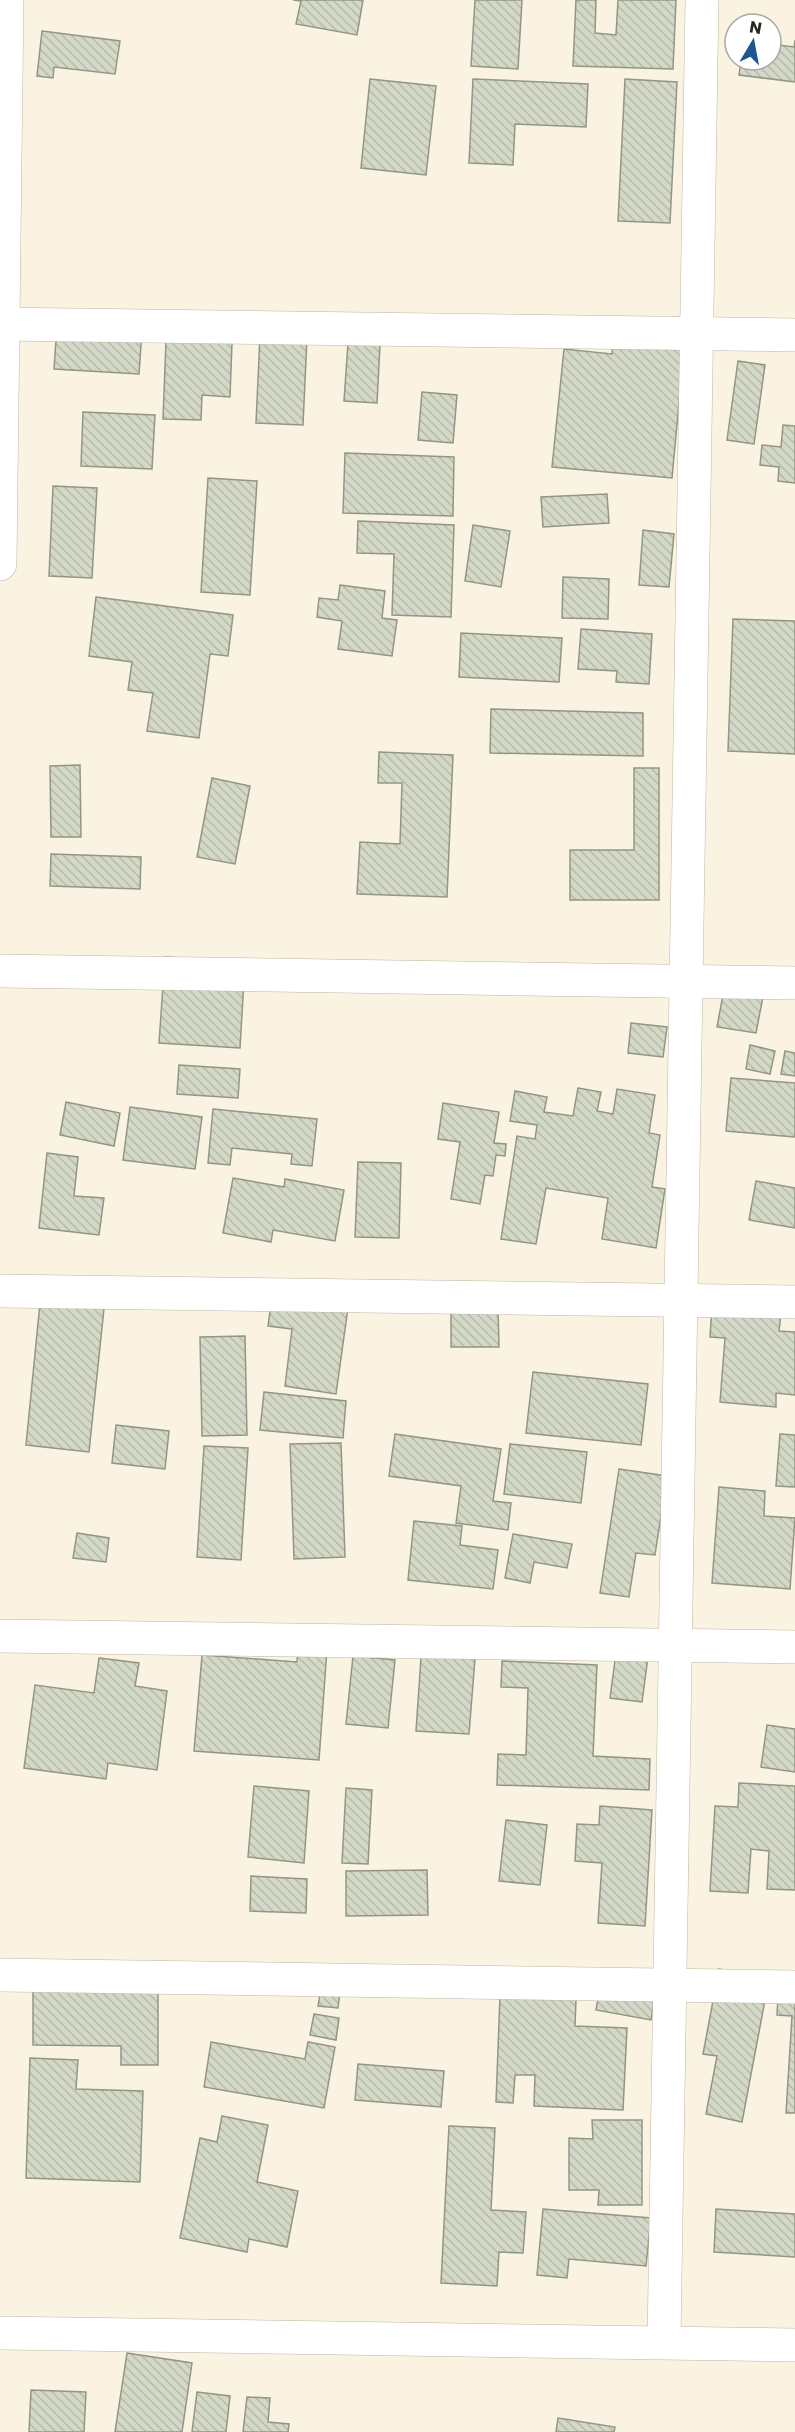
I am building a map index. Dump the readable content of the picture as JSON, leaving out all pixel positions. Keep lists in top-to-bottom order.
{
  "north": "top"
}
